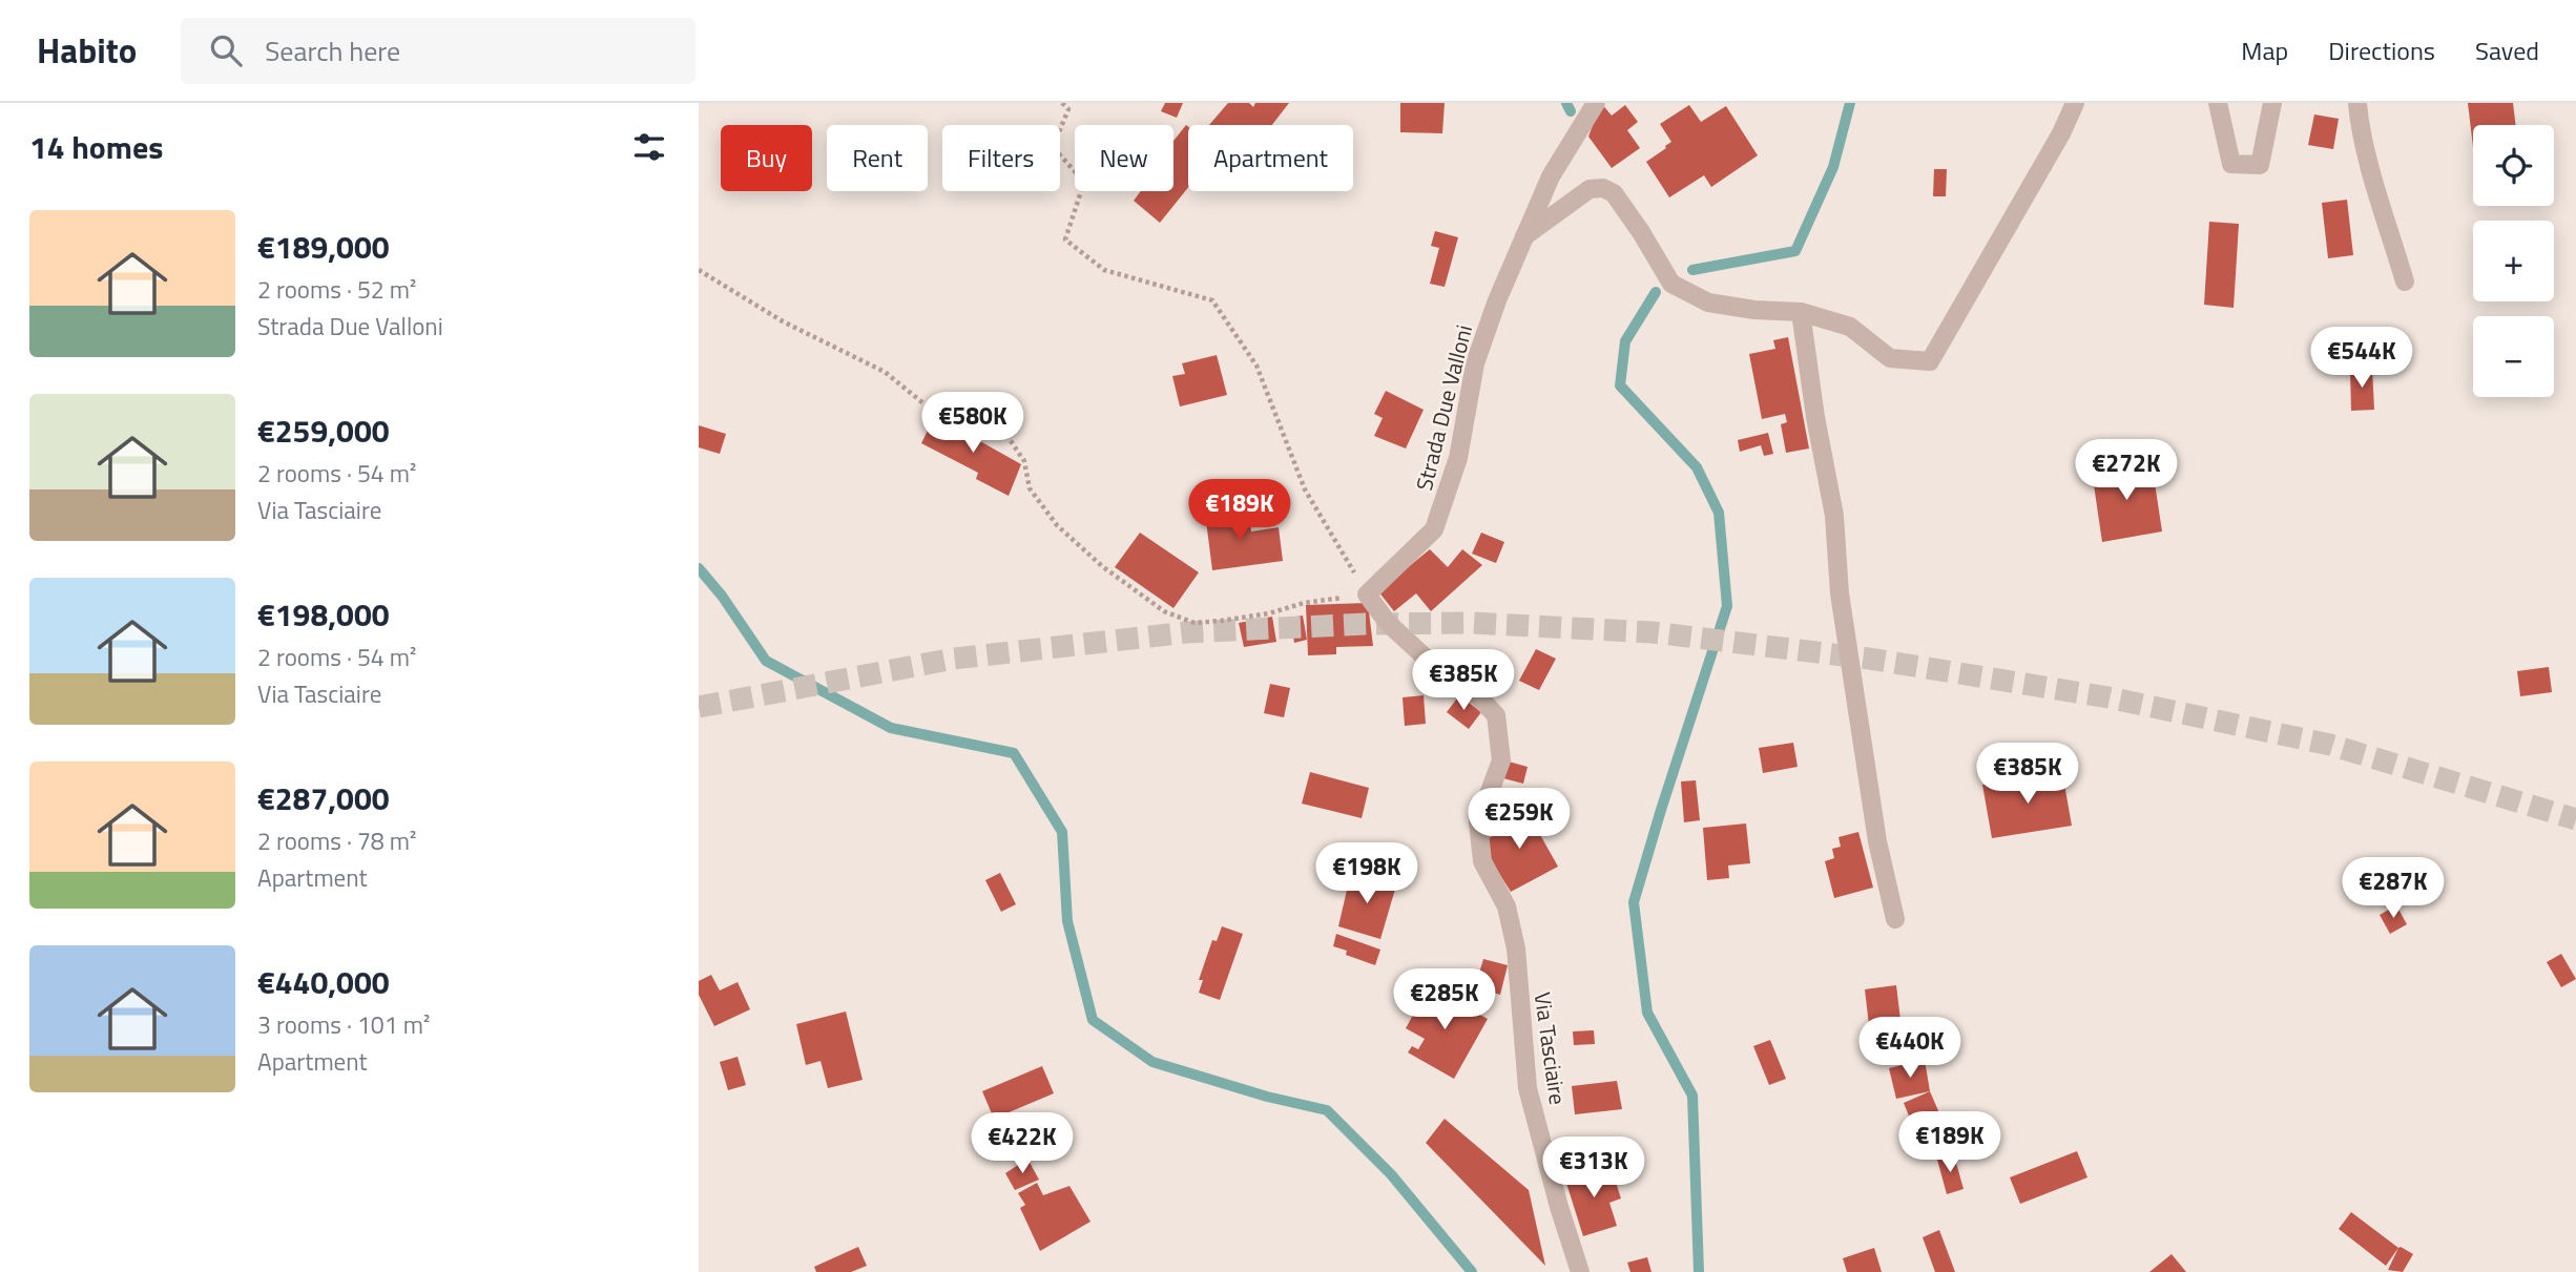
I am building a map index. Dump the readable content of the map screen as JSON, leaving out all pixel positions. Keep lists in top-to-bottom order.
{
  "streets": {
    "street": ["Strada Due Valloni", "Via Tasciaire"]
  },
  "crossings": [
    ["Strada Due Valloni", "Via Tasciaire"]
  ],
  "page": {
    "header": "Habito",
    "search": "Search here",
    "nav": ["Map", "Directions", "Saved"],
    "heading": "14 homes",
    "map_buttons": ["+", "−"],
    "chip": [
      "Buy",
      "Rent",
      "Filters",
      "New",
      "Apartment"
    ],
    "list": [
      {
        "name": "€189,000",
        "note": "2 rooms · 52 m² · Strada Due Valloni"
      },
      {
        "name": "€259,000",
        "note": "2 rooms · 54 m² · Via Tasciaire"
      },
      {
        "name": "€198,000",
        "note": "2 rooms · 54 m² · Via Tasciaire"
      },
      {
        "name": "€287,000",
        "note": "2 rooms · 78 m² · Apartment"
      },
      {
        "name": "€440,000",
        "note": "3 rooms · 101 m² · Apartment"
      }
    ],
    "price": [
      "€544K",
      "€580K",
      "€272K",
      "€189K",
      "€385K",
      "€385K",
      "€259K",
      "€198K",
      "€287K",
      "€285K",
      "€440K",
      "€189K",
      "€422K",
      "€313K"
    ]
  }
}
